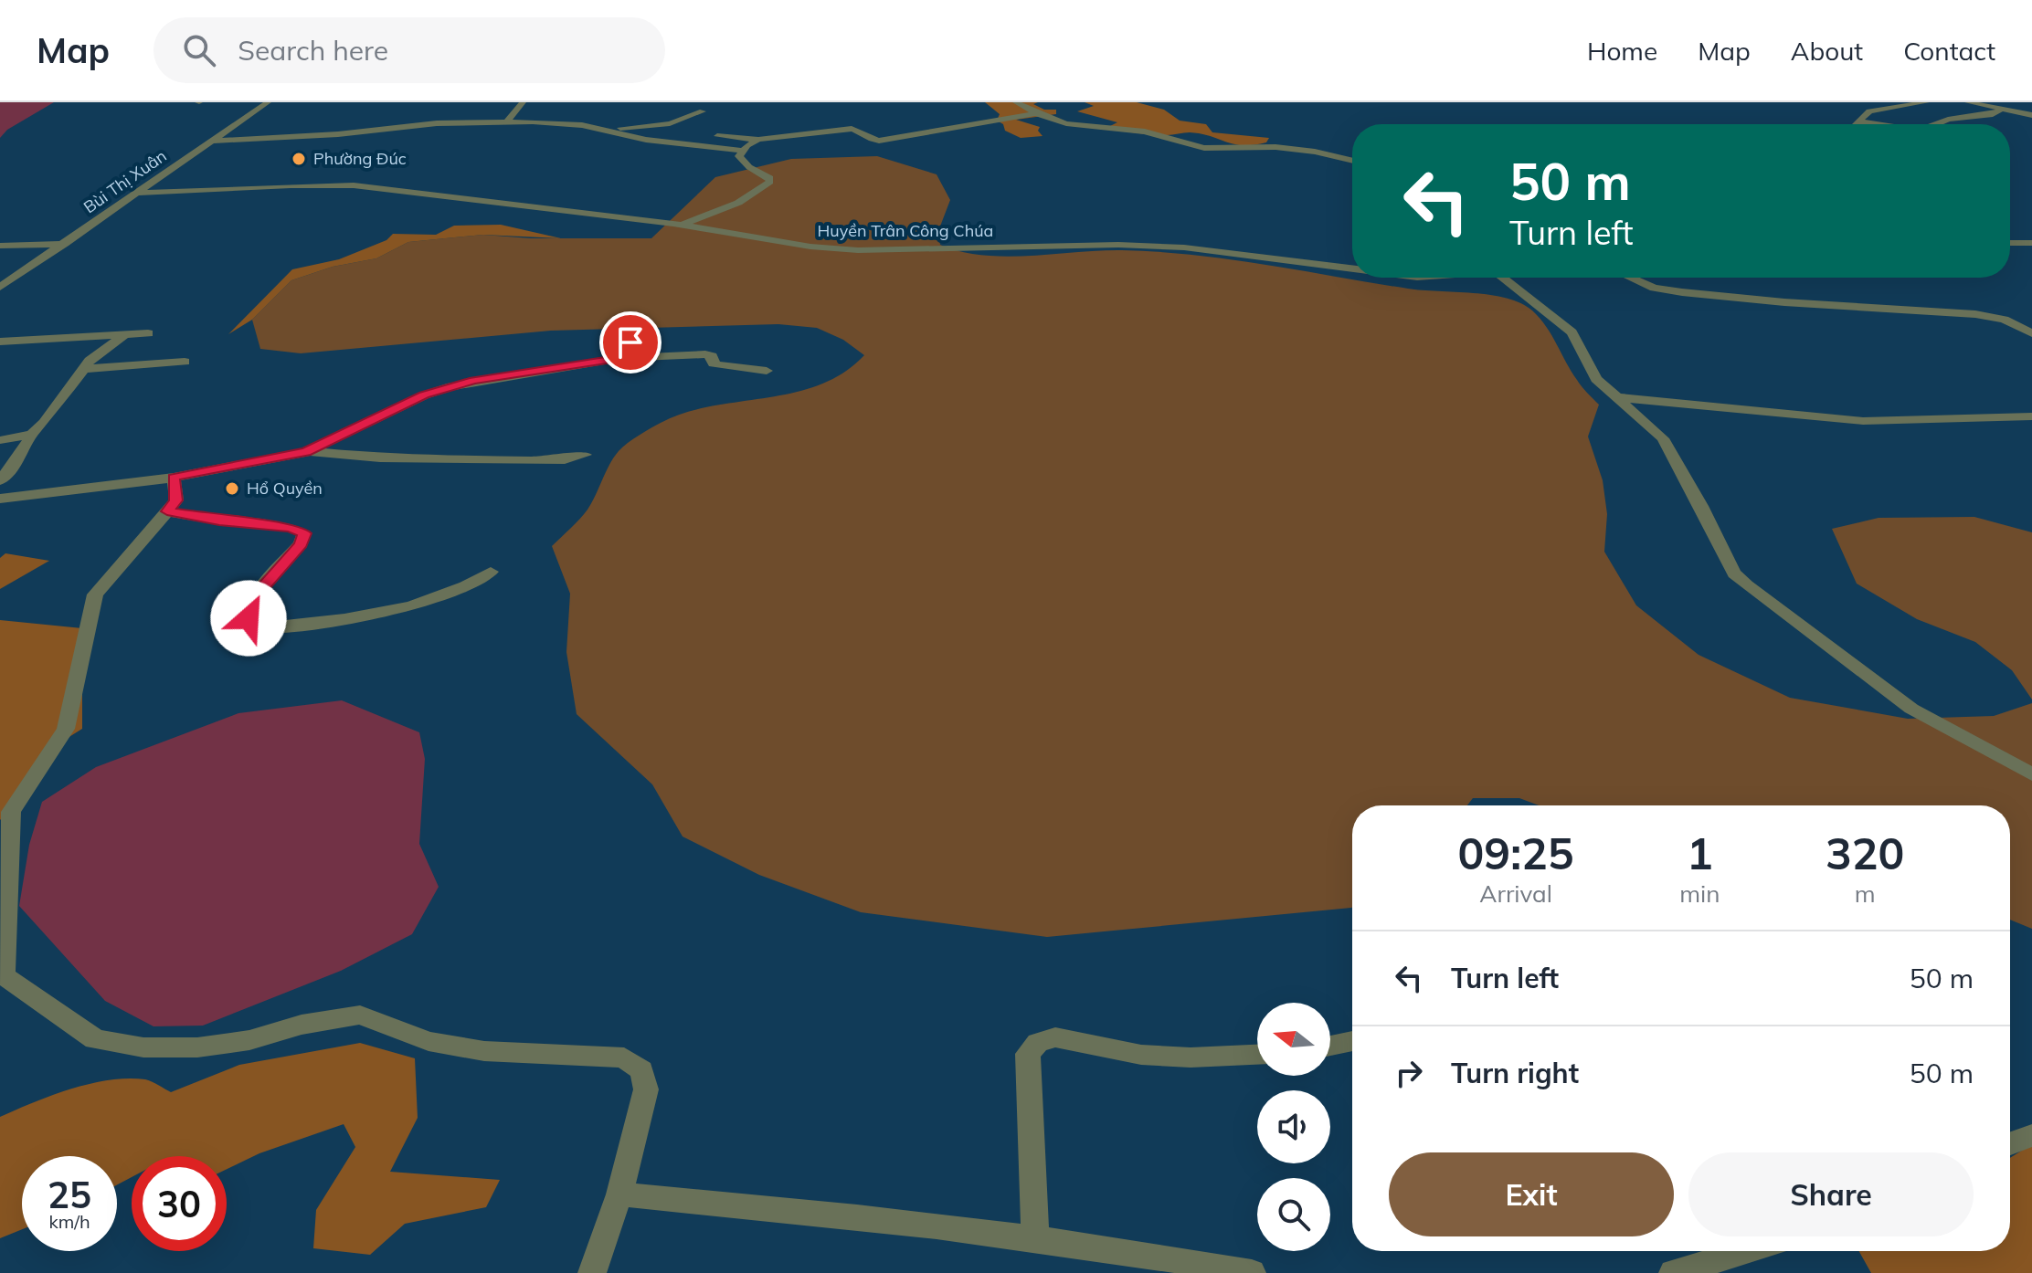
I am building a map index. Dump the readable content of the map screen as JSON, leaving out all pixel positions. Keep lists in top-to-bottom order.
{
  "streets": {
    "street": ["Bùi Thị Xuân", "Huyền Trân Công Chúa"]
  },
  "crossings": [
    ["Bùi Thị Xuân", "Huyền Trân Công Chúa"]
  ],
  "places": ["Phường Đúc", "Hổ Quyền"],
  "north": "left",
  "page": {
    "header": "Map",
    "search": "Search here",
    "nav": [
      "Home",
      "Map",
      "About",
      "Contact"
    ],
    "turn": ["50 m", "Turn left"],
    "eta": [
      "09:25",
      "Arrival",
      "1",
      "min",
      "320",
      "m"
    ],
    "list": [
      {
        "name": "Turn left",
        "value": "50 m"
      },
      {
        "name": "Turn right",
        "value": "50 m"
      }
    ],
    "buttons": ["Exit", "Share"],
    "speed": "25 km/h",
    "limit": "30"
  }
}
